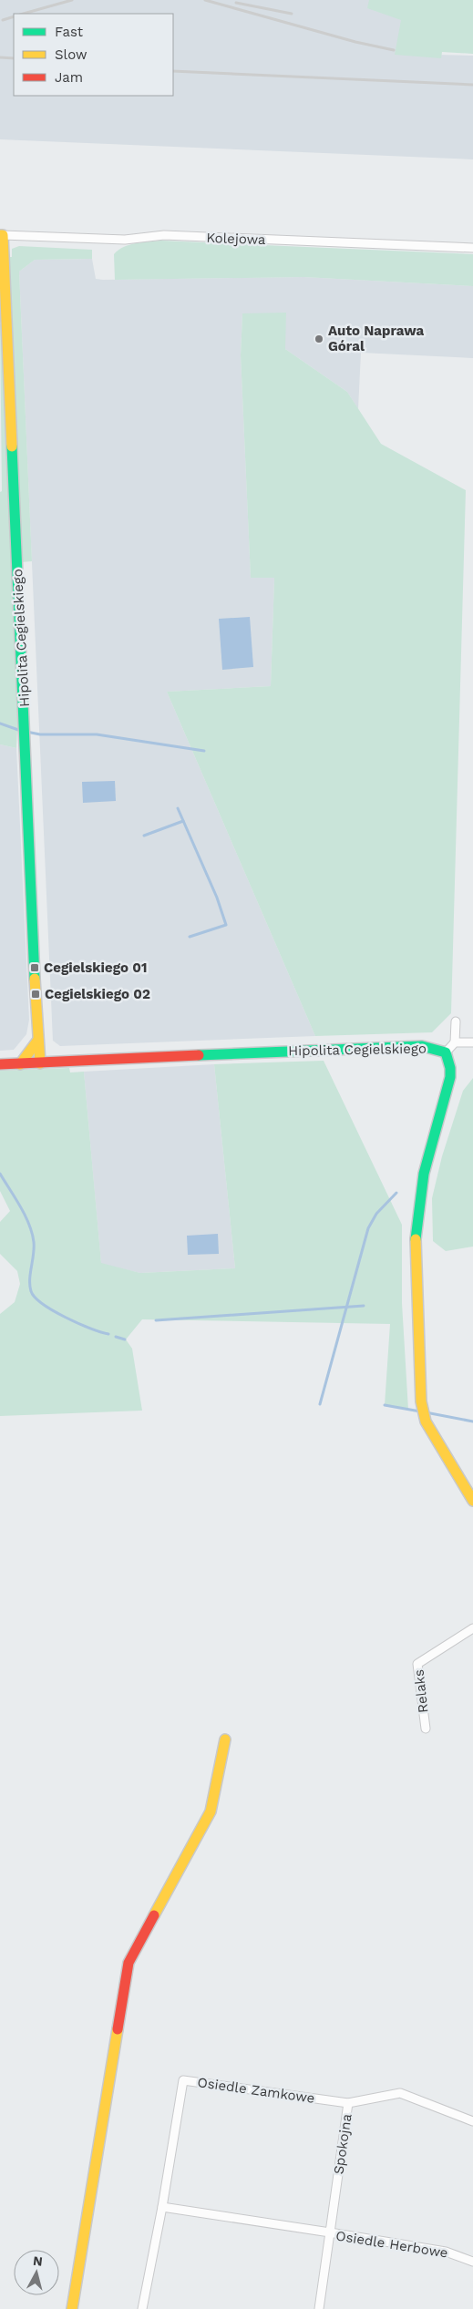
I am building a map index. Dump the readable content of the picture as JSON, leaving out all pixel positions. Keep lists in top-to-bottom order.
{
  "streets": {
    "street": [
      "Kolejowa",
      "Hipolita Cegielskiego",
      "Relaks",
      "Osiedle Zamkowe",
      "Spokojna",
      "Osiedle Herbowe"
    ]
  },
  "crossings": [
    ["Kolejowa", "Hipolita Cegielskiego"],
    ["Osiedle Zamkowe", "Spokojna"],
    ["Spokojna", "Osiedle Herbowe"]
  ],
  "places": {
    "other": ["Auto Naprawa Góral"],
    "transit": ["Cegielskiego 01", "Cegielskiego 02"]
  },
  "legend": ["Fast", "Slow", "Jam"],
  "north": "top"
}
